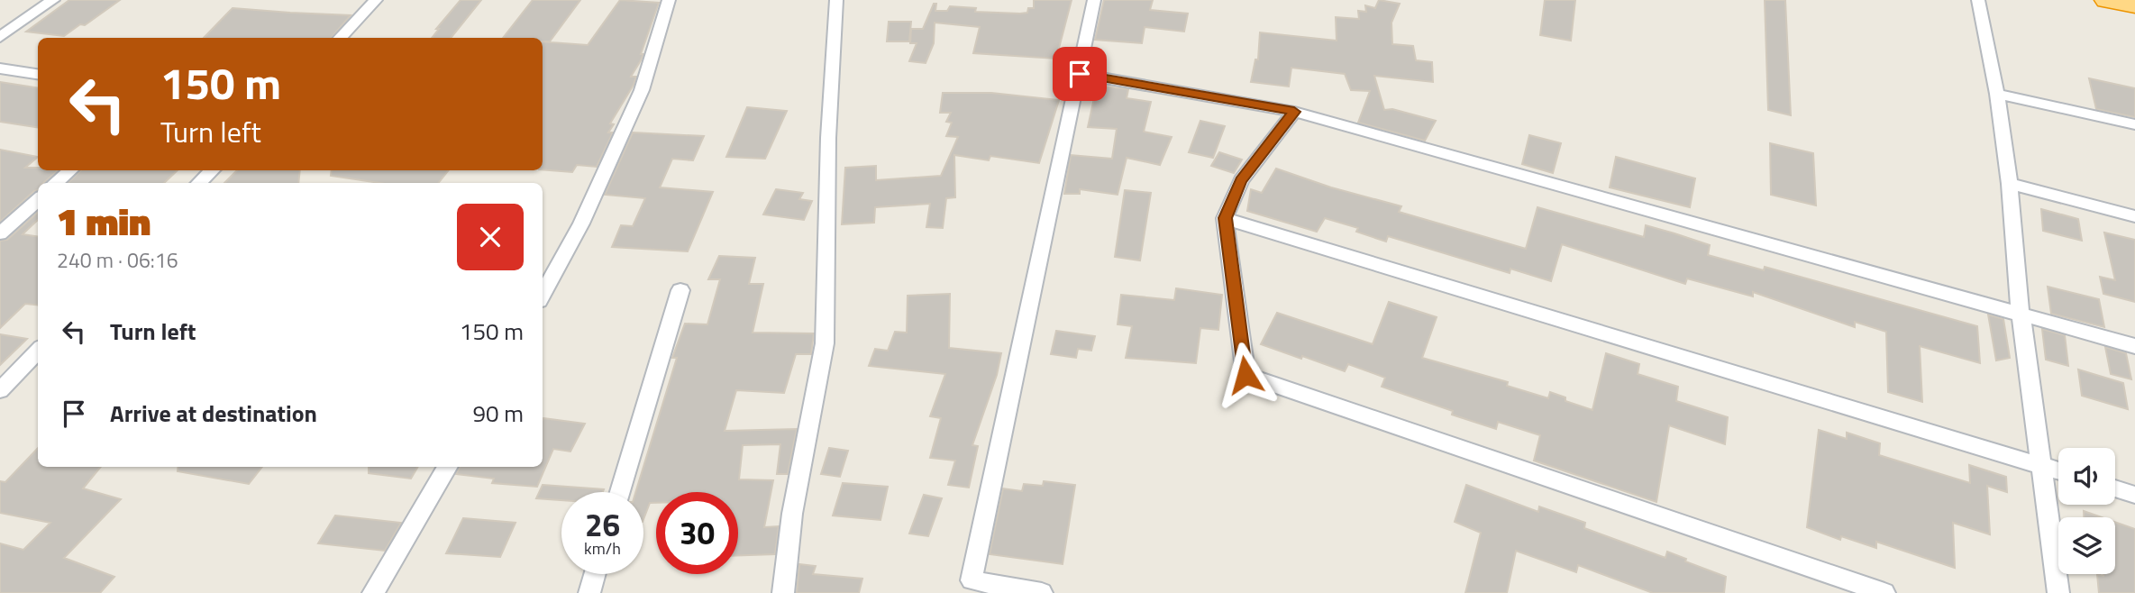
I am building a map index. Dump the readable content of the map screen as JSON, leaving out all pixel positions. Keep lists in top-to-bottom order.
{
  "page": {
    "turn": ["150 m", "Turn left"],
    "heading": ["1 min", "240 m · 06:16"],
    "list": [
      {
        "name": "Turn left",
        "value": "150 m"
      },
      {
        "name": "Arrive at destination",
        "value": "90 m"
      }
    ],
    "speed": "26 km/h",
    "limit": "30"
  }
}
